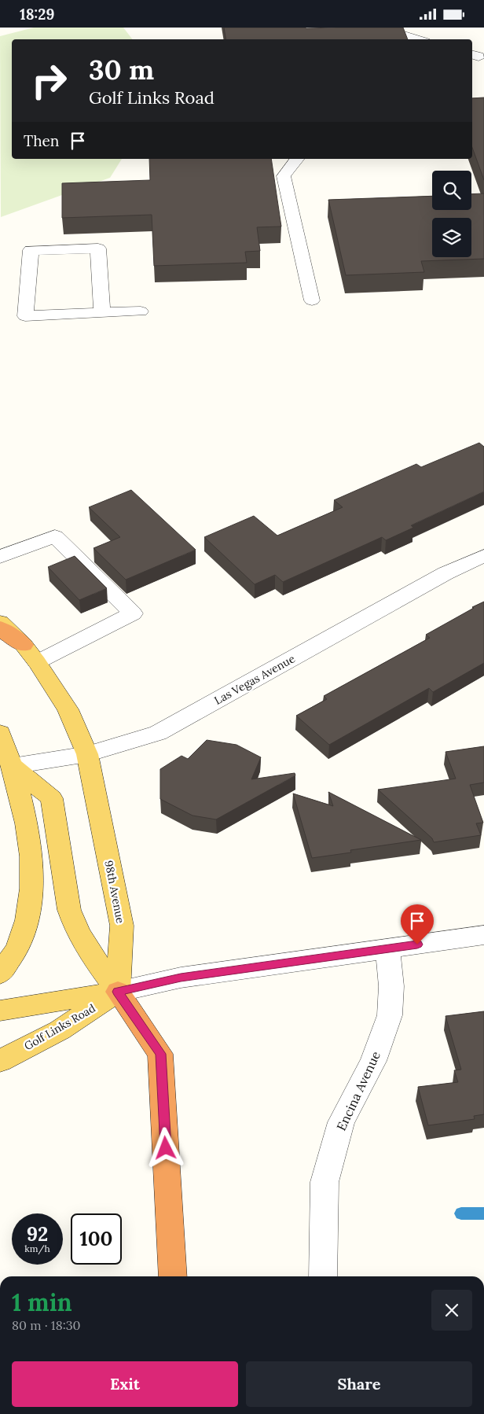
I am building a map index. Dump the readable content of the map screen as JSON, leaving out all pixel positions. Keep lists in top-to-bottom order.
{
  "streets": {
    "main road": ["98th Avenue", "Golf Links Road"],
    "street": ["Las Vegas Avenue", "Encina Avenue"]
  },
  "crossings": [
    ["Las Vegas Avenue", "98th Avenue"],
    ["98th Avenue", "Golf Links Road"],
    ["Golf Links Road", "Encina Avenue"]
  ],
  "page": {
    "status": "18:29",
    "turn": ["30 m", "Golf Links Road"],
    "then": "Then",
    "speed": "92 km/h",
    "limit": "100",
    "heading": ["1 min", "80 m · 18:30"],
    "buttons": ["Exit", "Share"]
  }
}
